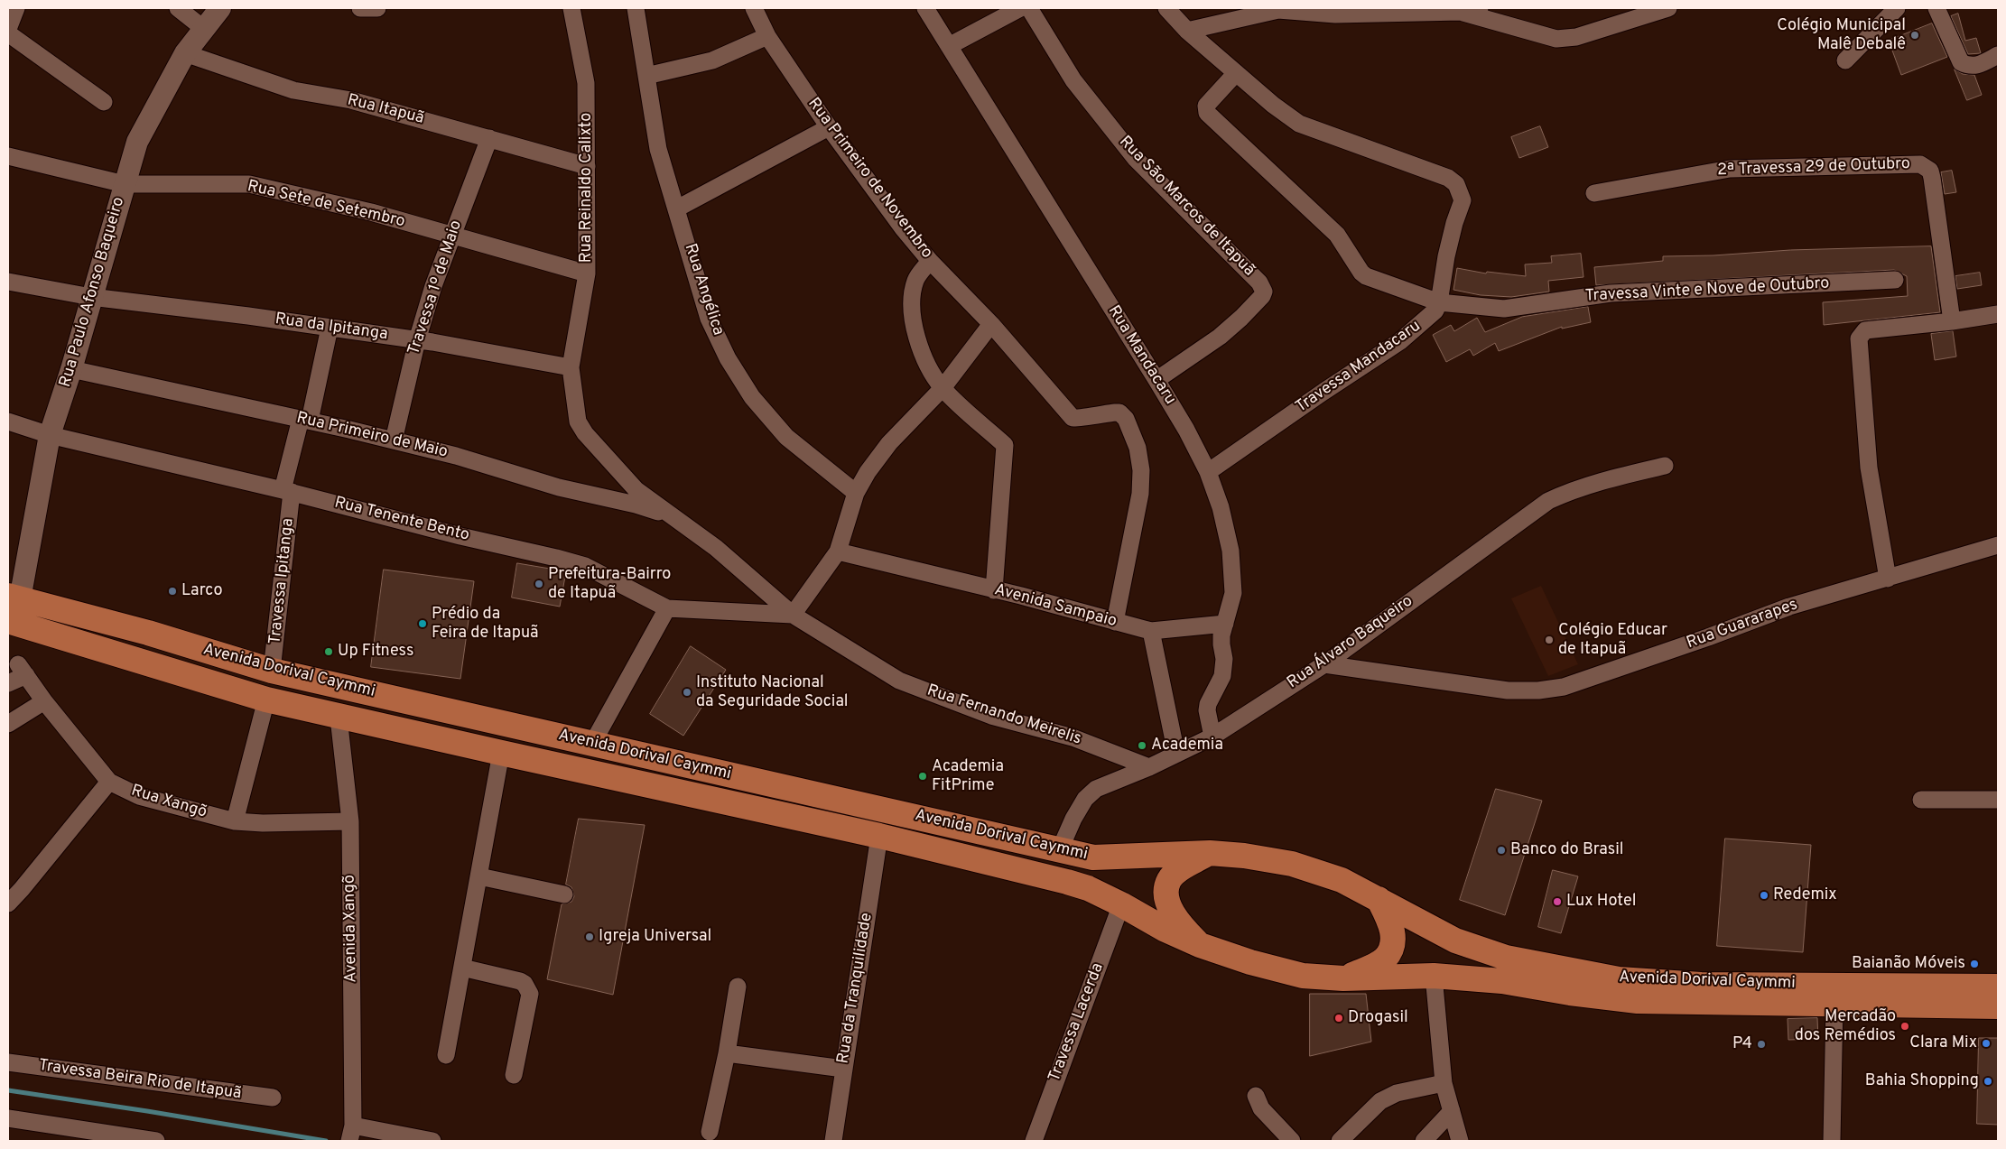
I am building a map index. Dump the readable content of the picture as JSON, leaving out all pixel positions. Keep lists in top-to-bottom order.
{
  "streets": {
    "main road": ["Avenida Dorival Caymmi"],
    "street": [
      "Rua Itapuã",
      "2ª Travessa 29 de Outubro",
      "Rua Primeiro de Novembro",
      "Rua Reinaldo Calixto",
      "Rua Sete de Setembro",
      "Rua São Marcos de Itapuã",
      "Travessa 1º de Maio",
      "Rua Angélica",
      "Travessa Vinte e Nove de Outubro",
      "Rua Paulo Afonso Baqueiro",
      "Rua da Ipitanga",
      "Rua Mandacaru",
      "Travessa Mandacaru",
      "Rua Primeiro de Maio",
      "Rua Tenente Bento",
      "Travessa Ipitanga",
      "Avenida Sampaio",
      "Rua Guararapes",
      "Rua Álvaro Baqueiro",
      "Rua Fernando Meirelis",
      "Rua Xangõ",
      "Avenida Xangõ",
      "Rua da Tranquilidade",
      "Travessa Lacerda",
      "Travessa Beira Rio de Itapuã"
    ]
  },
  "crossings": [
    ["Rua Itapuã", "Rua Reinaldo Calixto"],
    ["Rua Itapuã", "Travessa 1º de Maio"],
    ["Rua Itapuã", "Rua Paulo Afonso Baqueiro"],
    ["Rua Primeiro de Novembro", "Avenida Sampaio"],
    ["Rua Reinaldo Calixto", "Rua Sete de Setembro"],
    ["Rua Reinaldo Calixto", "Rua da Ipitanga"],
    ["Rua Reinaldo Calixto", "Rua Primeiro de Maio"],
    ["Rua Reinaldo Calixto", "Rua Fernando Meirelis"],
    ["Rua Sete de Setembro", "Travessa 1º de Maio"],
    ["Rua Sete de Setembro", "Rua Paulo Afonso Baqueiro"],
    ["Rua São Marcos de Itapuã", "Rua Mandacaru"],
    ["Travessa 1º de Maio", "Rua da Ipitanga"],
    ["Travessa 1º de Maio", "Rua Primeiro de Maio"],
    ["Travessa Vinte e Nove de Outubro", "Travessa Mandacaru"],
    ["Rua Paulo Afonso Baqueiro", "Rua da Ipitanga"],
    ["Rua Paulo Afonso Baqueiro", "Rua Primeiro de Maio"],
    ["Rua Paulo Afonso Baqueiro", "Rua Tenente Bento"],
    ["Rua Paulo Afonso Baqueiro", "Avenida Dorival Caymmi"],
    ["Rua da Ipitanga", "Travessa Ipitanga"],
    ["Rua Mandacaru", "Travessa Mandacaru"],
    ["Rua Mandacaru", "Avenida Sampaio"],
    ["Rua Mandacaru", "Rua Álvaro Baqueiro"],
    ["Rua Primeiro de Maio", "Travessa Ipitanga"],
    ["Rua Primeiro de Maio", "Rua Fernando Meirelis"],
    ["Rua Tenente Bento", "Travessa Ipitanga"],
    ["Rua Tenente Bento", "Rua Fernando Meirelis"],
    ["Travessa Ipitanga", "Avenida Dorival Caymmi"],
    ["Rua Guararapes", "Rua Álvaro Baqueiro"],
    ["Rua Álvaro Baqueiro", "Avenida Dorival Caymmi"],
    ["Rua Álvaro Baqueiro", "Rua Fernando Meirelis"],
    ["Avenida Dorival Caymmi", "Avenida Xangõ"],
    ["Avenida Dorival Caymmi", "Rua da Tranquilidade"],
    ["Avenida Dorival Caymmi", "Travessa Lacerda"],
    ["Rua Xangõ", "Avenida Xangõ"]
  ],
  "places": [
    "Colégio Municipal Malê Debalê",
    "Prefeitura-Bairro de Itapuã",
    "Larco",
    "Prédio da Feira de Itapuã",
    "Colégio Educar de Itapuã",
    "Up Fitness",
    "Instituto Nacional da Seguridade Social",
    "Academia",
    "Academia FitPrime",
    "Banco do Brasil",
    "Redemix",
    "Lux Hotel",
    "Igreja Universal",
    "Baianão Móveis",
    "Drogasil",
    "Mercadão dos Remédios",
    "Clara Mix",
    "P4",
    "Bahia Shopping"
  ]
}
